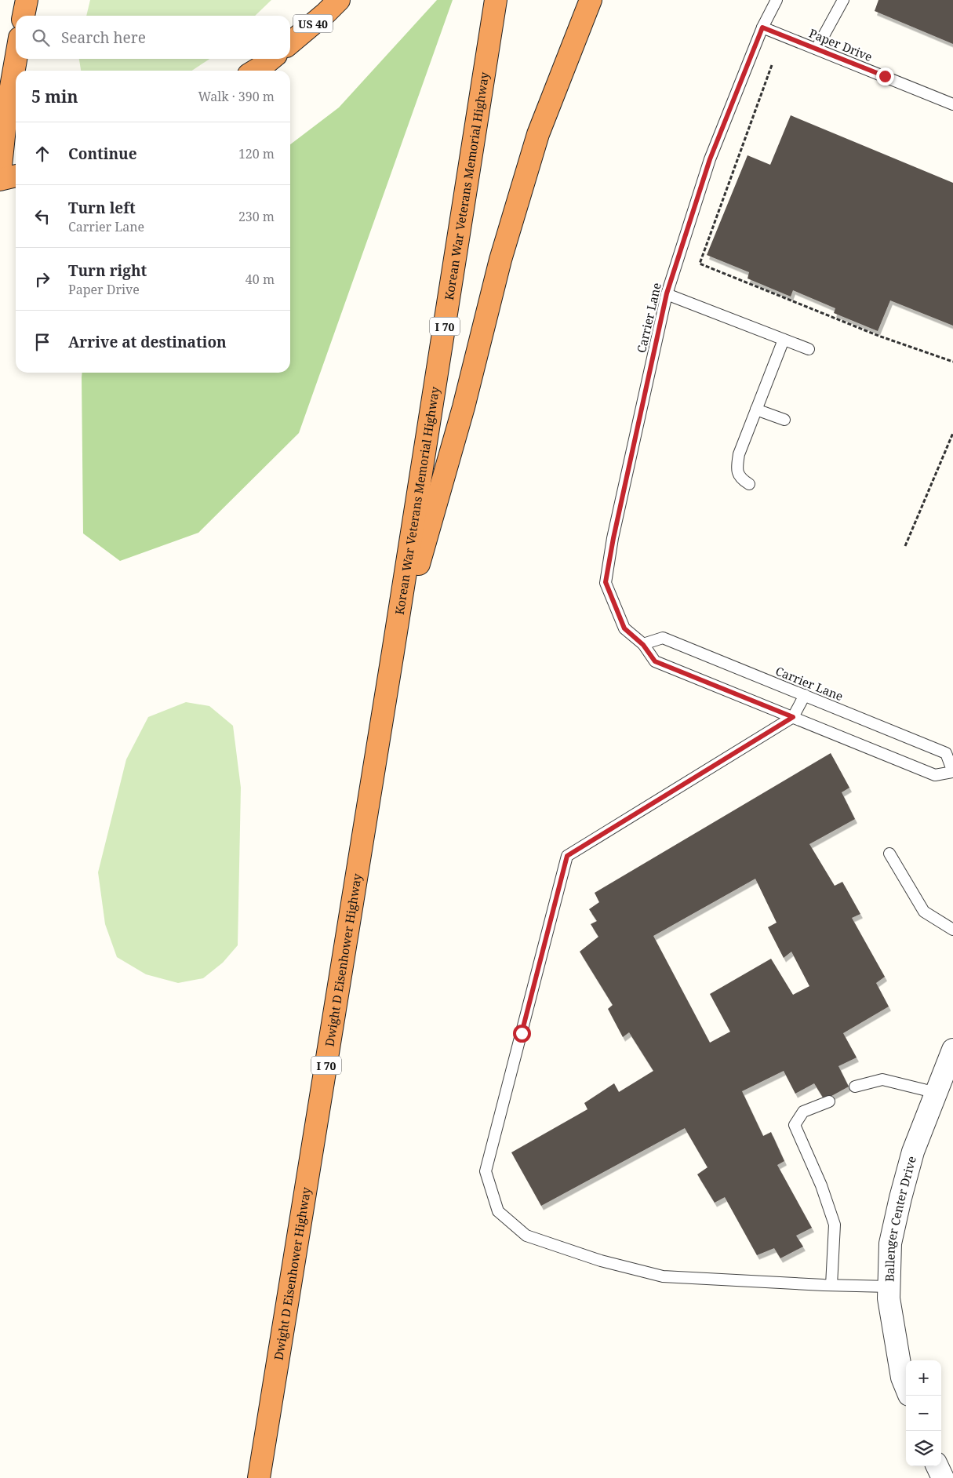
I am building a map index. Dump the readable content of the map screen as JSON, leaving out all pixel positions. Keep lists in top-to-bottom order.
{
  "streets": {
    "highway": [
      "US 40",
      "Korean War Veterans Memorial Highway",
      "I 70",
      "Dwight D Eisenhower Highway"
    ],
    "street": ["Ballenger Center Drive"],
    "lane": ["Paper Drive", "Carrier Lane"]
  },
  "crossings": [
    ["Paper Drive", "Carrier Lane"],
    ["Korean War Veterans Memorial Highway", "Dwight D Eisenhower Highway"]
  ],
  "page": {
    "search": "Search here",
    "heading": ["5 min", "Walk · 390 m"],
    "list": [
      ["Continue", "120 m"],
      ["Turn left", "Carrier Lane", "230 m"],
      ["Turn right", "Paper Drive", "40 m"],
      "Arrive at destination"
    ],
    "map_buttons": ["+", "−"]
  }
}
